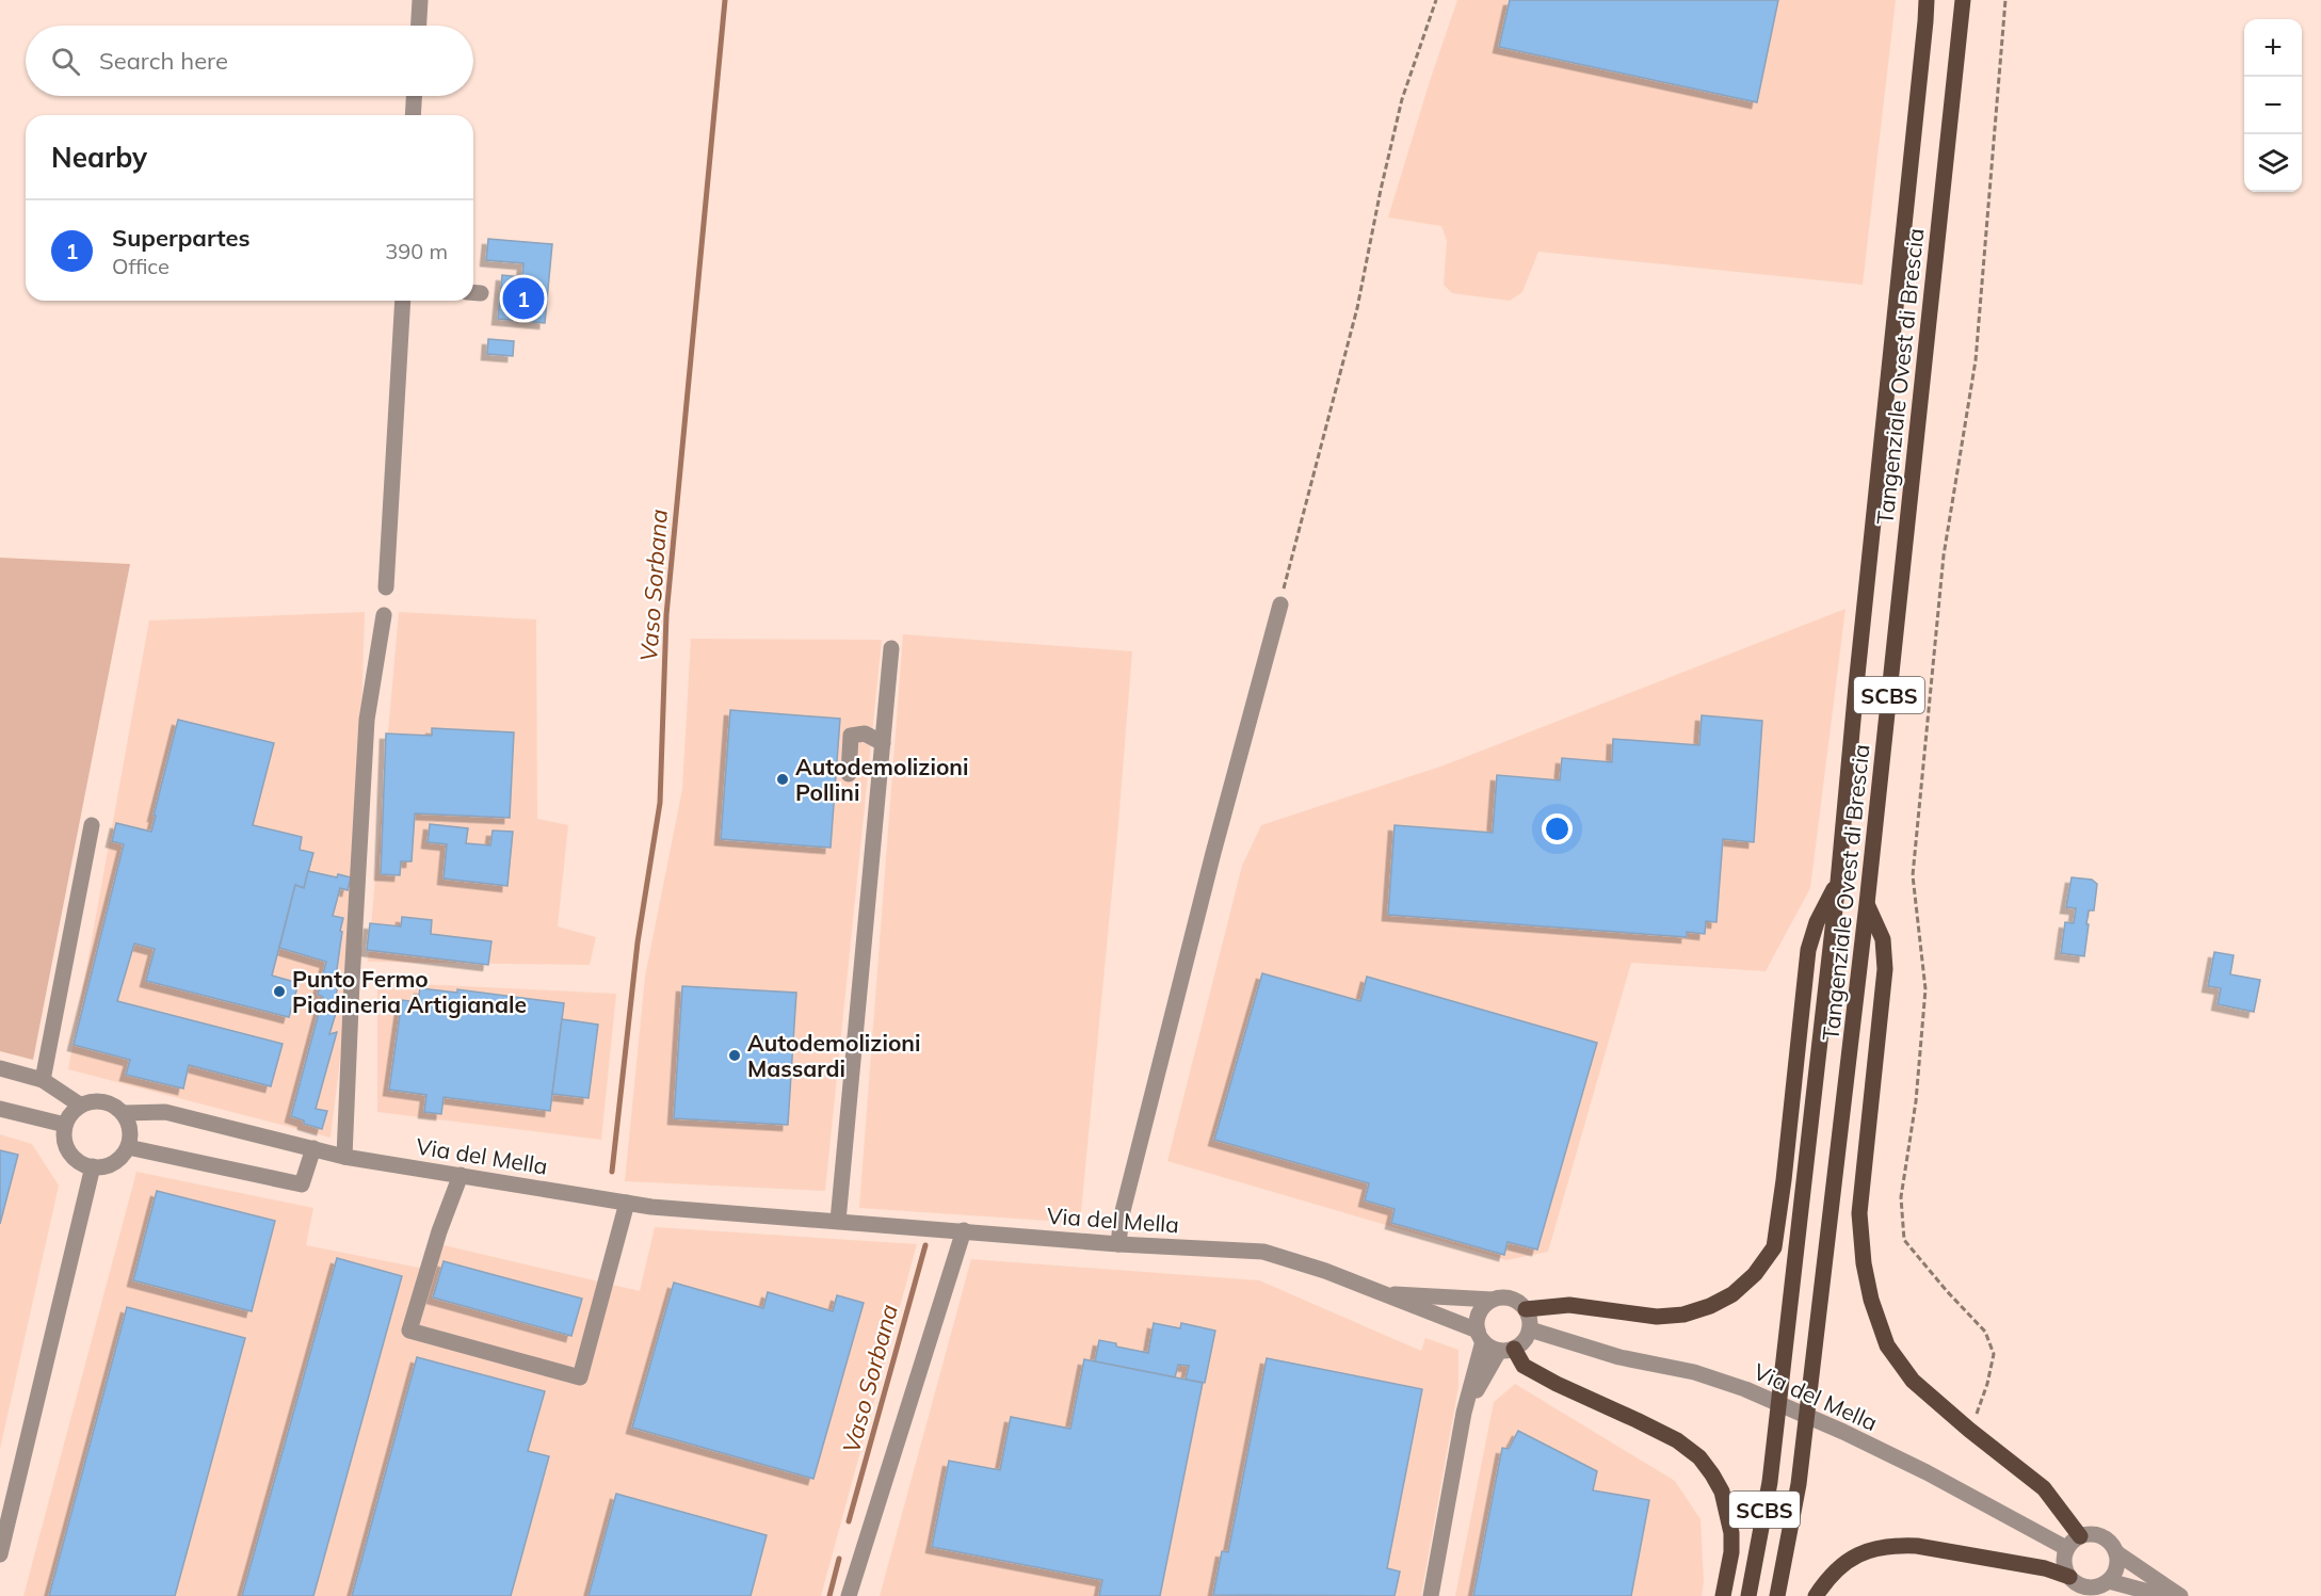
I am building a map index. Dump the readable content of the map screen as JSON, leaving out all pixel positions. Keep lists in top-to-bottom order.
{
  "streets": {
    "main road": ["Tangenziale Ovest di Brescia", "SCBS"],
    "street": ["Via del Mella"]
  },
  "water": ["Vaso Sorbana"],
  "places": ["Autodemolizioni Pollini", "Punto Fermo Piadineria Artigianale", "Autodemolizioni Massardi"],
  "page": {
    "map_buttons": ["+", "−"],
    "search": "Search here",
    "heading": "Nearby",
    "list": [
      {
        "mark": "1",
        "name": "Superpartes",
        "note": "Office",
        "value": "390 m"
      }
    ],
    "pins": "1"
  }
}
